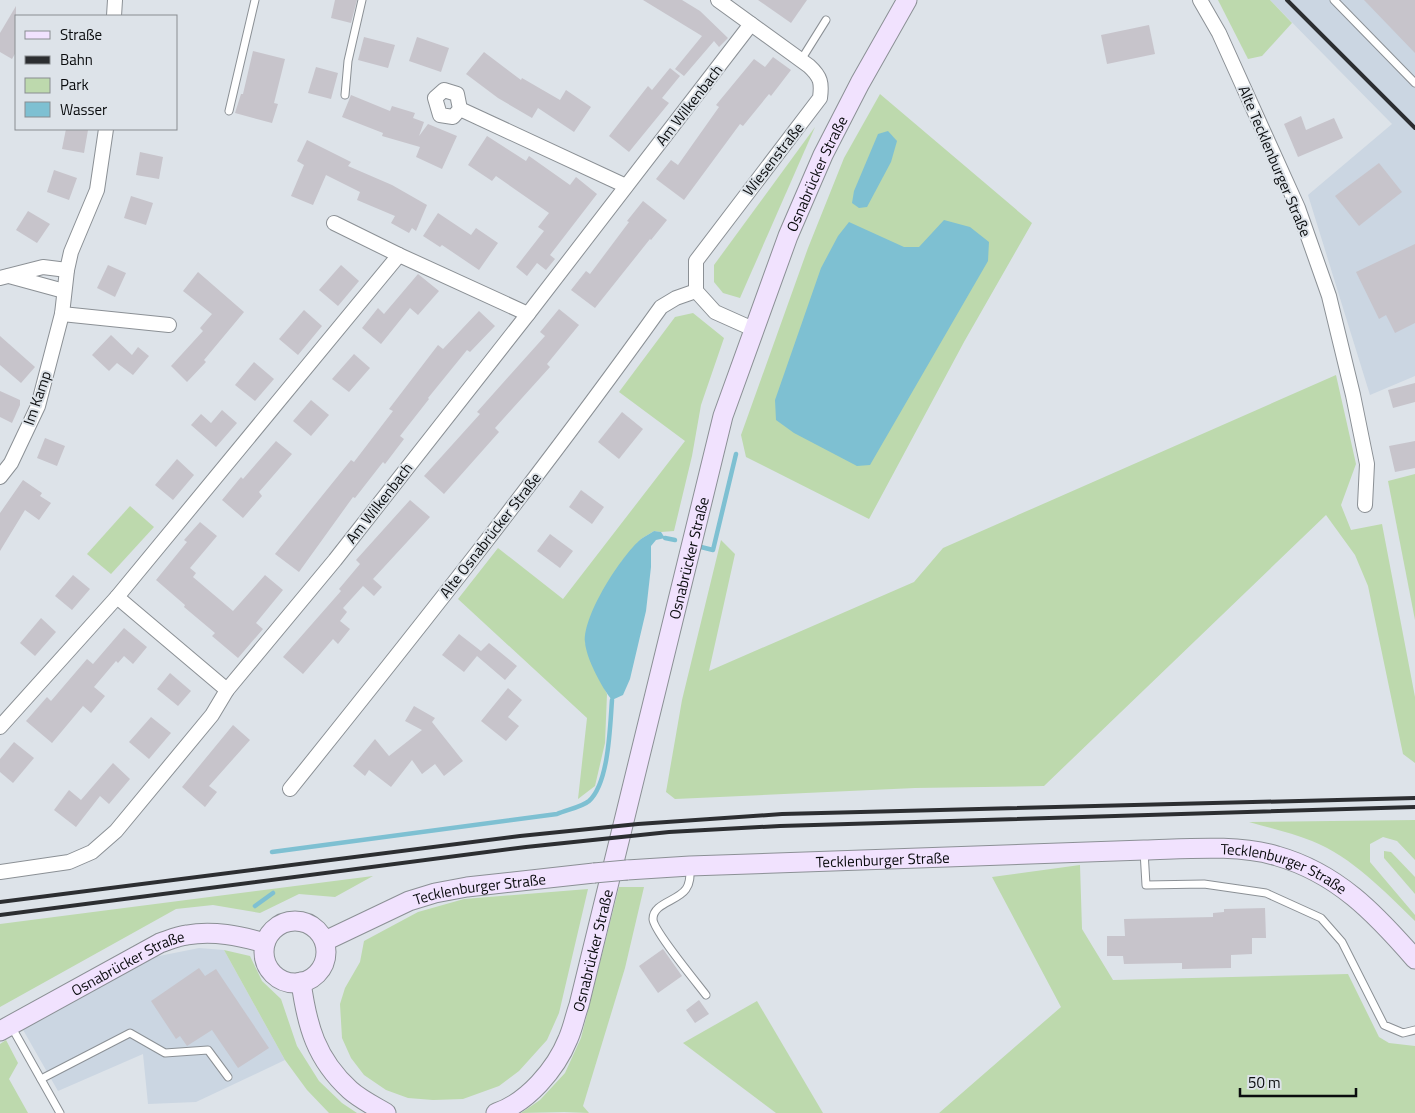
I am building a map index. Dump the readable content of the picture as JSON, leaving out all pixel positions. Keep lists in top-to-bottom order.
{
  "streets": {
    "main road": ["Osnabrücker Straße", "Tecklenburger Straße"],
    "street": [
      "Am Wilkenbach",
      "Wiesenstraße",
      "Alte Tecklenburger Straße",
      "Im Kamp",
      "Alte Osnabrücker Straße"
    ]
  },
  "crossings": [
    ["Am Wilkenbach", "Wiesenstraße"],
    ["Wiesenstraße", "Alte Osnabrücker Straße"],
    ["Osnabrücker Straße", "Tecklenburger Straße"]
  ],
  "legend": [
    "Straße",
    "Bahn",
    "Park",
    "Wasser"
  ],
  "scale_bar": "50 m"
}
